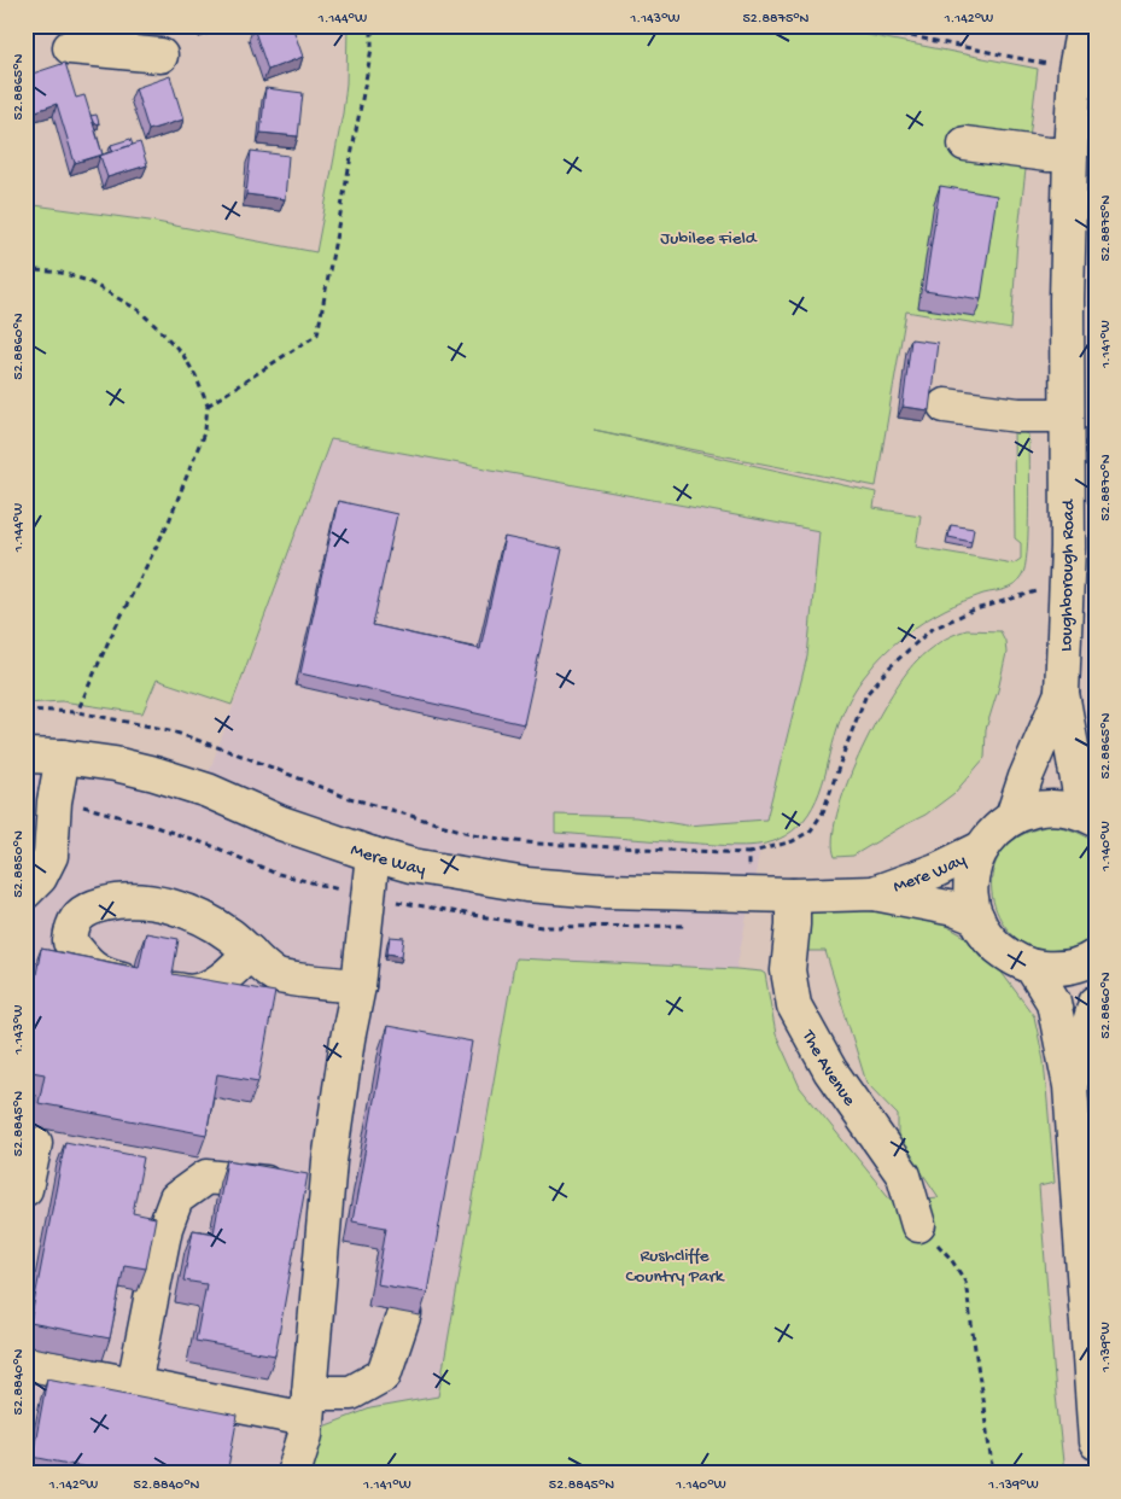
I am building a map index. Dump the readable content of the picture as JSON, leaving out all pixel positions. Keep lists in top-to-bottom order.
{
  "streets": {
    "main road": ["Loughborough Road", "Mere Way", "The Avenue"]
  },
  "crossings": [
    ["Mere Way", "The Avenue"]
  ],
  "parks": ["Jubilee Field", "Rushcliffe Country Park"],
  "coordinates": [
    "1.144°W",
    "1.143°W",
    "52.8875°N",
    "1.142°W",
    "52.8865°N",
    "1.141°W",
    "52.8860°N",
    "52.8870°N",
    "1.140°W",
    "52.8850°N",
    "52.8845°N",
    "1.139°W",
    "52.8840°N"
  ]
}
